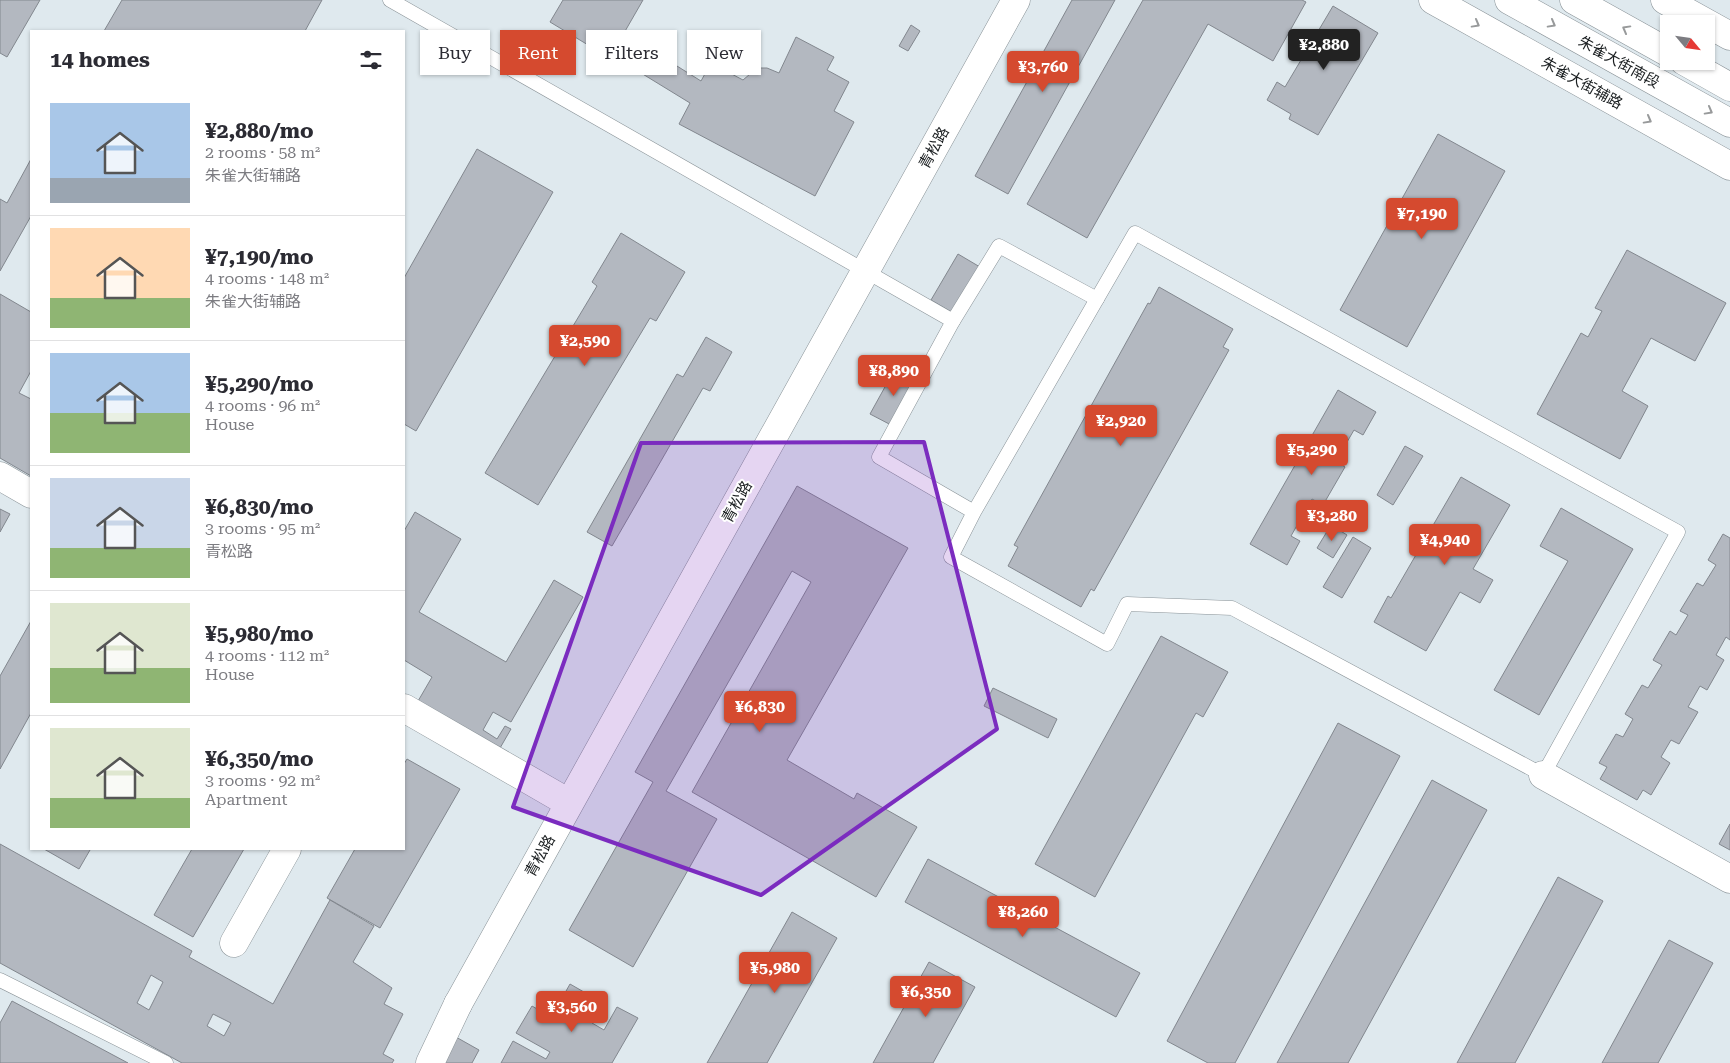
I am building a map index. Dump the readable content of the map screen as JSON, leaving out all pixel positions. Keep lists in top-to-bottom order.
{
  "streets": {
    "street": ["朱雀大街南段", "朱雀大街辅路", "青松路"]
  },
  "north": "bottom right",
  "page": {
    "price": [
      "¥2,880",
      "¥3,760",
      "¥7,190",
      "¥2,590",
      "¥8,890",
      "¥2,920",
      "¥5,290",
      "¥3,280",
      "¥4,940",
      "¥6,830",
      "¥8,260",
      "¥5,980",
      "¥6,350",
      "¥3,560"
    ],
    "chip": [
      "Buy",
      "Rent",
      "Filters",
      "New"
    ],
    "heading": "14 homes",
    "list": [
      {
        "name": "¥2,880/mo",
        "note": "2 rooms · 58 m² · 朱雀大街辅路"
      },
      {
        "name": "¥7,190/mo",
        "note": "4 rooms · 148 m² · 朱雀大街辅路"
      },
      {
        "name": "¥5,290/mo",
        "note": "4 rooms · 96 m² · House"
      },
      {
        "name": "¥6,830/mo",
        "note": "3 rooms · 95 m² · 青松路"
      },
      {
        "name": "¥5,980/mo",
        "note": "4 rooms · 112 m² · House"
      },
      {
        "name": "¥6,350/mo",
        "note": "3 rooms · 92 m² · Apartment"
      }
    ]
  }
}
